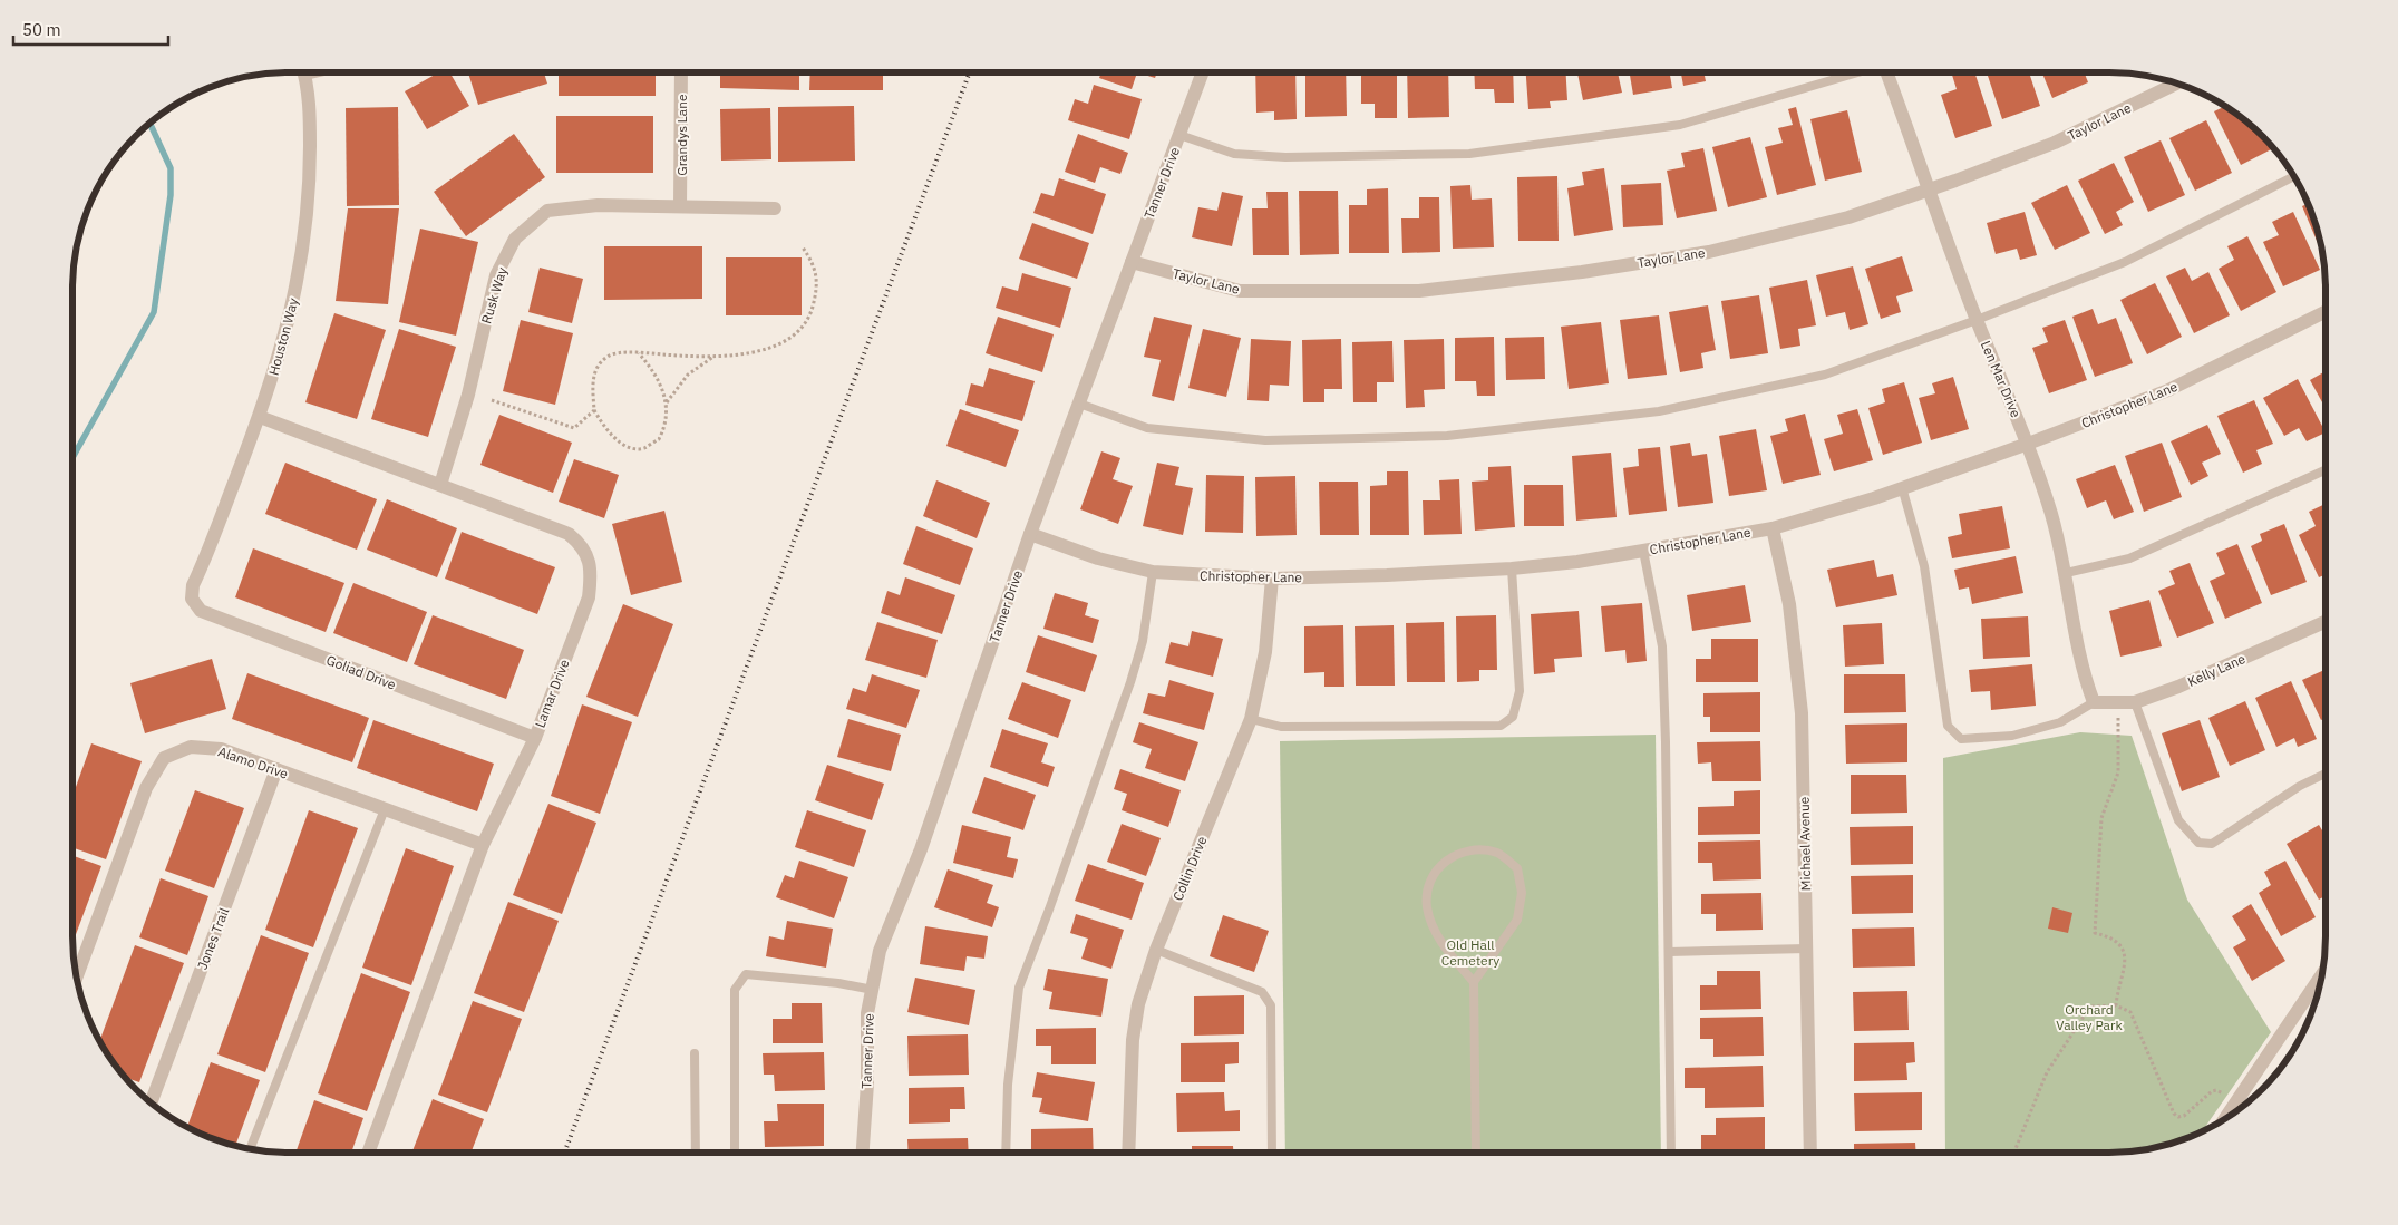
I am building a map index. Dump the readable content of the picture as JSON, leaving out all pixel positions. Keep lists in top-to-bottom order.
{
  "streets": {
    "street": [
      "Taylor Lane",
      "Grandys Lane",
      "Tanner Drive",
      "Rusk Way",
      "Houston Way",
      "Len Mar Drive",
      "Christopher Lane",
      "Kelly Lane",
      "Goliad Drive",
      "Lamar Drive",
      "Alamo Drive",
      "Michael Avenue",
      "Collin Drive",
      "Jones Trail"
    ]
  },
  "crossings": [
    ["Taylor Lane", "Tanner Drive"],
    ["Taylor Lane", "Len Mar Drive"],
    ["Grandys Lane", "Rusk Way"],
    ["Tanner Drive", "Christopher Lane"],
    ["Rusk Way", "Lamar Drive"],
    ["Houston Way", "Goliad Drive"],
    ["Houston Way", "Lamar Drive"],
    ["Len Mar Drive", "Christopher Lane"],
    ["Len Mar Drive", "Kelly Lane"],
    ["Christopher Lane", "Michael Avenue"],
    ["Christopher Lane", "Collin Drive"],
    ["Goliad Drive", "Lamar Drive"],
    ["Lamar Drive", "Alamo Drive"],
    ["Alamo Drive", "Jones Trail"]
  ],
  "parks": ["Old Hall Cemetery", "Orchard Valley Park"],
  "scale_bar": "50 m"
}
